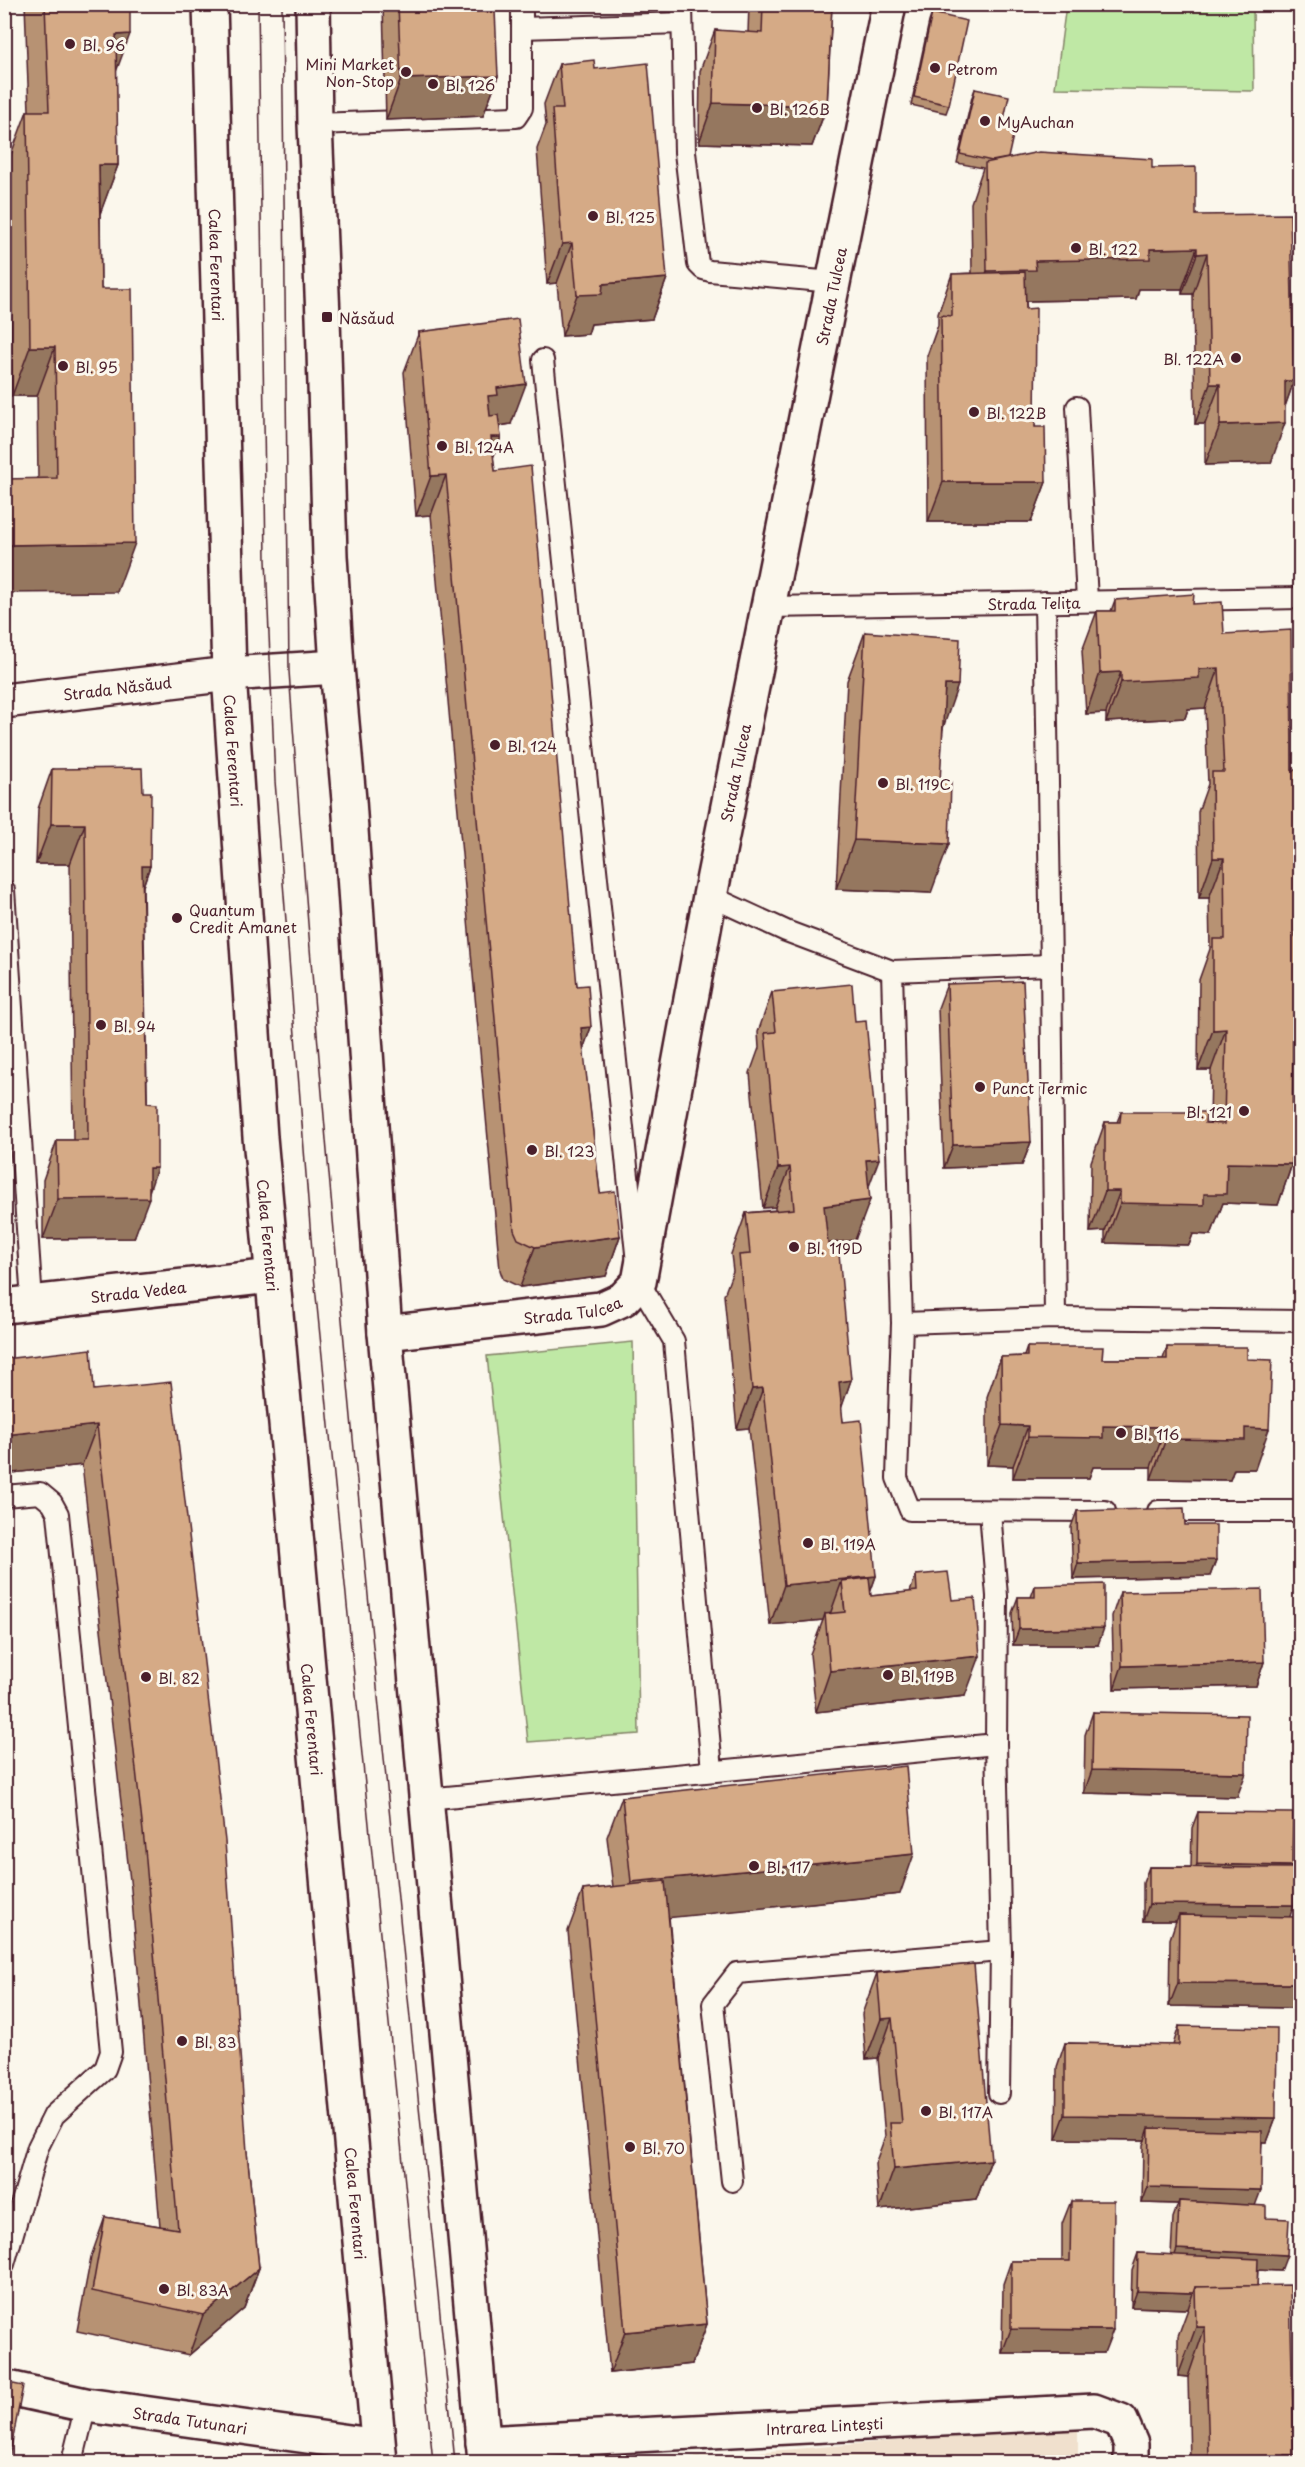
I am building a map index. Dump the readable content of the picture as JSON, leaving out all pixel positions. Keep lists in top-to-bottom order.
{
  "streets": {
    "main road": [
      "Calea Ferentari",
      "Strada Tulcea",
      "Strada Năsăud",
      "Strada Vedea",
      "Strada Tutunari",
      "Intrarea Lintești"
    ],
    "lane": ["Strada Telița"]
  },
  "crossings": [
    ["Calea Ferentari", "Strada Năsăud"],
    ["Calea Ferentari", "Strada Vedea"],
    ["Calea Ferentari", "Strada Tutunari"],
    ["Strada Tulcea", "Strada Telița"]
  ],
  "places": {
    "other": [
      "Bl. 96",
      "Petrom",
      "Mini Market Non-Stop",
      "Bl. 126",
      "Bl. 126B",
      "MyAuchan",
      "Bl. 125",
      "Bl. 122",
      "Bl. 122A",
      "Bl. 95",
      "Bl. 122B",
      "Bl. 124A",
      "Bl. 124",
      "Bl. 119C",
      "Quantum Credit Amanet",
      "Bl. 94",
      "Punct Termic",
      "Bl. 121",
      "Bl. 123",
      "Bl. 119D",
      "Bl. 116",
      "Bl. 119A",
      "Bl. 119B",
      "Bl. 82",
      "Bl. 117",
      "Bl. 83",
      "Bl. 117A",
      "Bl. 70",
      "Bl. 83A"
    ],
    "transit": ["Năsăud"]
  }
}
